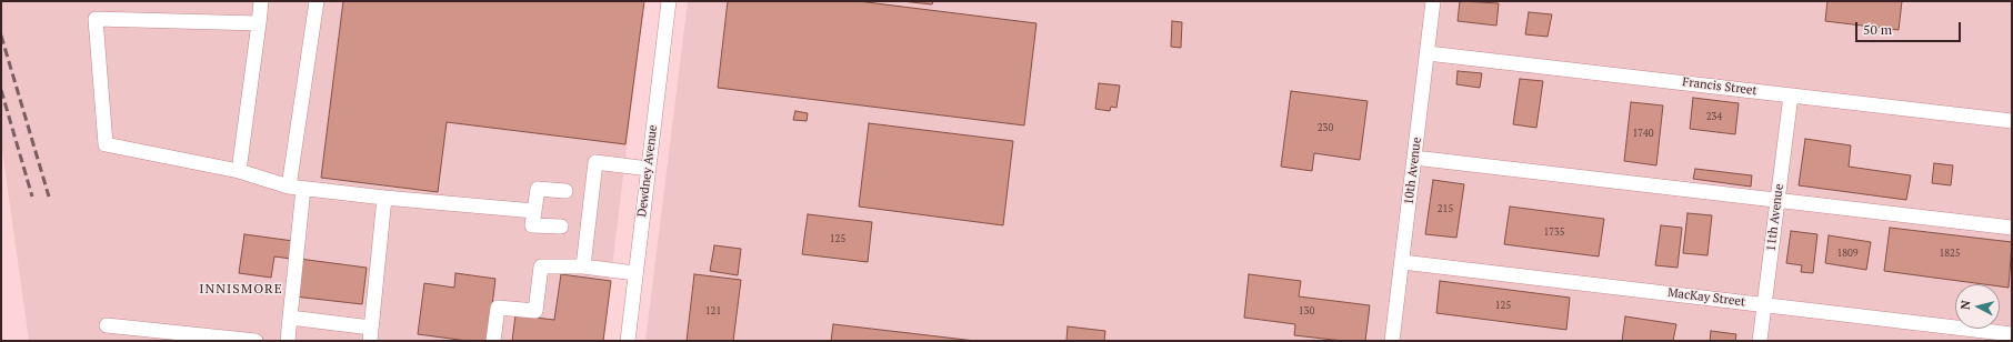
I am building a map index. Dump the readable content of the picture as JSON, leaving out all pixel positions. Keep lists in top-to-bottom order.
{
  "streets": {
    "street": [
      "Francis Street",
      "Dewdney Avenue",
      "10th Avenue",
      "11th Avenue",
      "MacKay Street"
    ]
  },
  "crossings": [
    ["Francis Street", "10th Avenue"],
    ["Francis Street", "11th Avenue"],
    ["10th Avenue", "MacKay Street"],
    ["11th Avenue", "MacKay Street"]
  ],
  "districts": ["INNISMORE"],
  "house_numbers": [
    "234",
    "230",
    "1740",
    "215",
    "1735",
    "125",
    "1809",
    "1825",
    "125",
    "121",
    "130"
  ],
  "scale_bar": "50 m",
  "north": "left"
}
